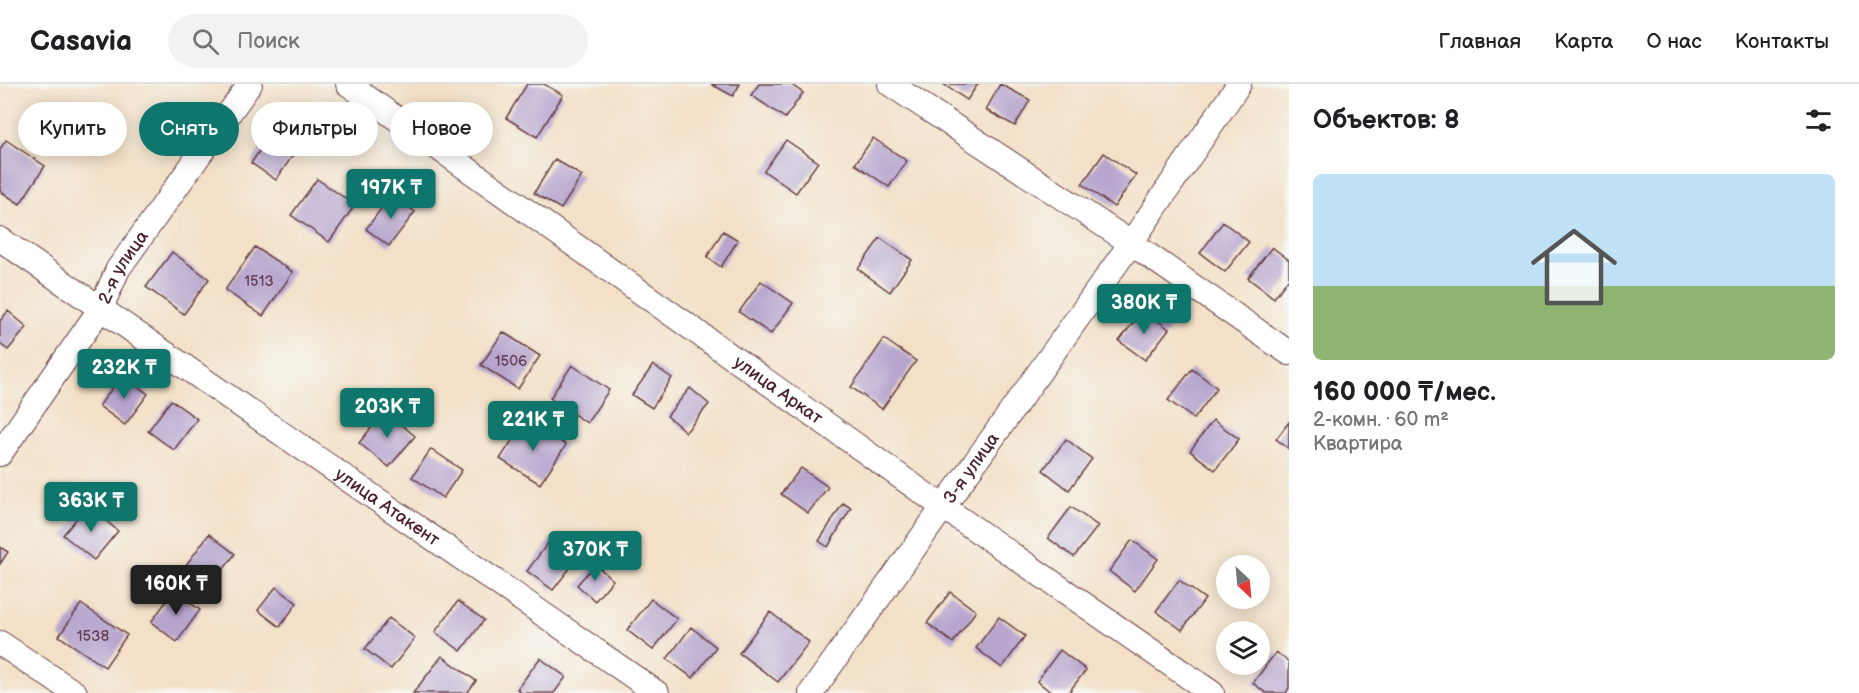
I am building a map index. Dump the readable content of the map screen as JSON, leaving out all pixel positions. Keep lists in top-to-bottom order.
{
  "streets": {
    "street": [
      "2-я улица",
      "улица Аркат",
      "3-я улица",
      "улица Атакент"
    ]
  },
  "crossings": [
    ["2-я улица", "улица Атакент"],
    ["улица Аркат", "3-я улица"]
  ],
  "house_numbers": ["1513", "1506", "1538"],
  "north": "bottom right",
  "page": {
    "header": "Casavia",
    "search": "Поиск",
    "nav": [
      "Главная",
      "Карта",
      "О нас",
      "Контакты"
    ],
    "heading": "Объектов: 8",
    "chip": [
      "Купить",
      "Снять",
      "Фильтры",
      "Новое"
    ],
    "list": [
      {
        "name": "160 000 ₸/мес.",
        "note": "2-комн. · 60 m² · Квартира"
      }
    ],
    "price": [
      "197K ₸",
      "380K ₸",
      "232K ₸",
      "203K ₸",
      "221K ₸",
      "363K ₸",
      "370K ₸",
      "160K ₸"
    ]
  }
}
